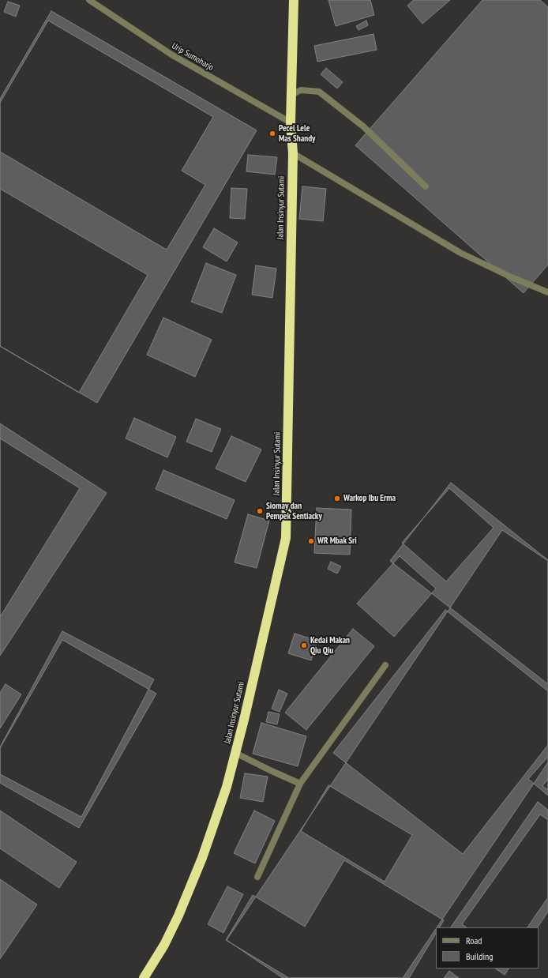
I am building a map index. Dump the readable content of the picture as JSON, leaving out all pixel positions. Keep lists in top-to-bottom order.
{
  "streets": {
    "highway": ["Jalan Insinyur Sutami"],
    "street": ["Urip Sumoharjo"]
  },
  "crossings": [
    ["Urip Sumoharjo", "Jalan Insinyur Sutami"]
  ],
  "places": [
    "Pecel Lele Mas Shandy",
    "Warkop Ibu Erma",
    "Siomay dan Pempek Sentiacky",
    "WR Mbak Sri",
    "Kedai Makan Qiu Qiu"
  ],
  "legend": ["Road", "Building"]
}
